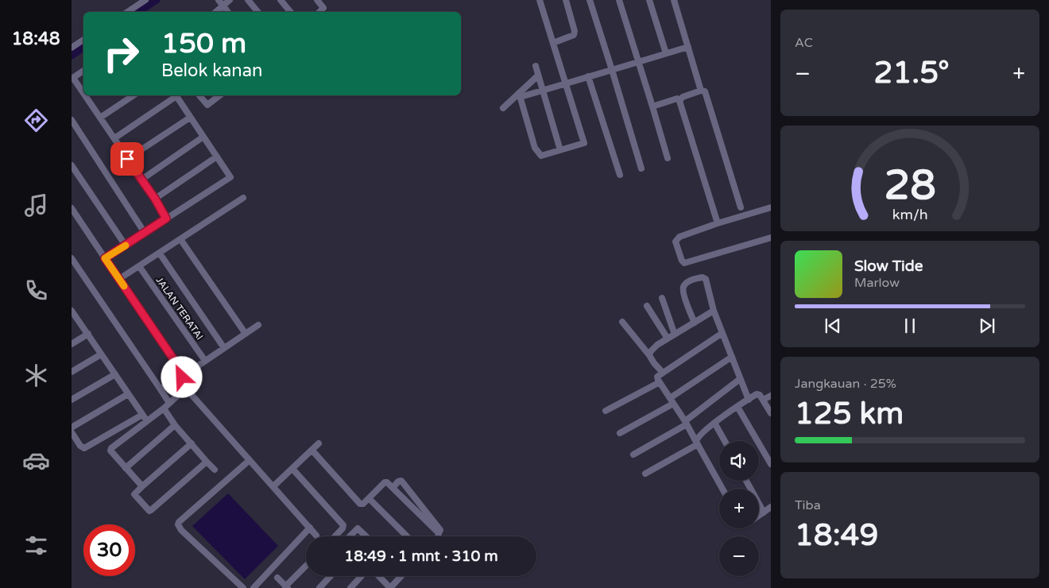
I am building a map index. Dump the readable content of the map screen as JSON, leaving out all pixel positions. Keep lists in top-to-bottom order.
{
  "streets": {
    "street": ["JALAN TERATAI"]
  },
  "page": {
    "tabs": "18:48",
    "tile": [
      "AC",
      ["Jangkauan · 25%", "125 km"],
      ["Tiba", "18:49"]
    ],
    "turn": ["150 m", "Belok kanan"],
    "heat": ["−", "21.5°", "+"],
    "song": ["Slow Tide", "Marlow"],
    "map_buttons": ["+", "−"],
    "limit": "30",
    "trip": "18:49 · 1 mnt · 310 m",
    "gauge": ["28", "km/h"]
  }
}
